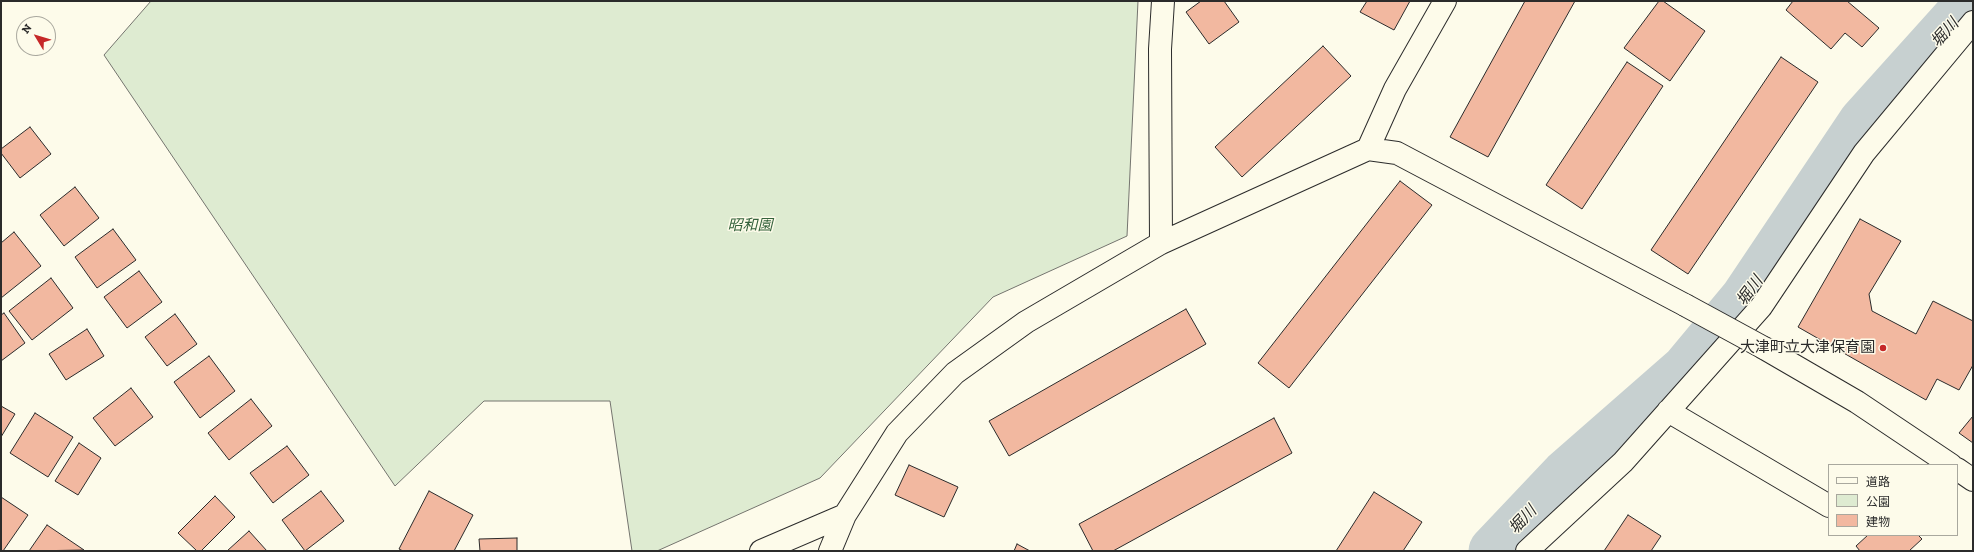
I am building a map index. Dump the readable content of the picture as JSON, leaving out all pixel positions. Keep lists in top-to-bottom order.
{
  "water": ["堀川"],
  "parks": ["昭和園"],
  "places": ["大津町立大津保育園"],
  "legend": ["道路", "公園", "建物"],
  "north": "top left"
}
